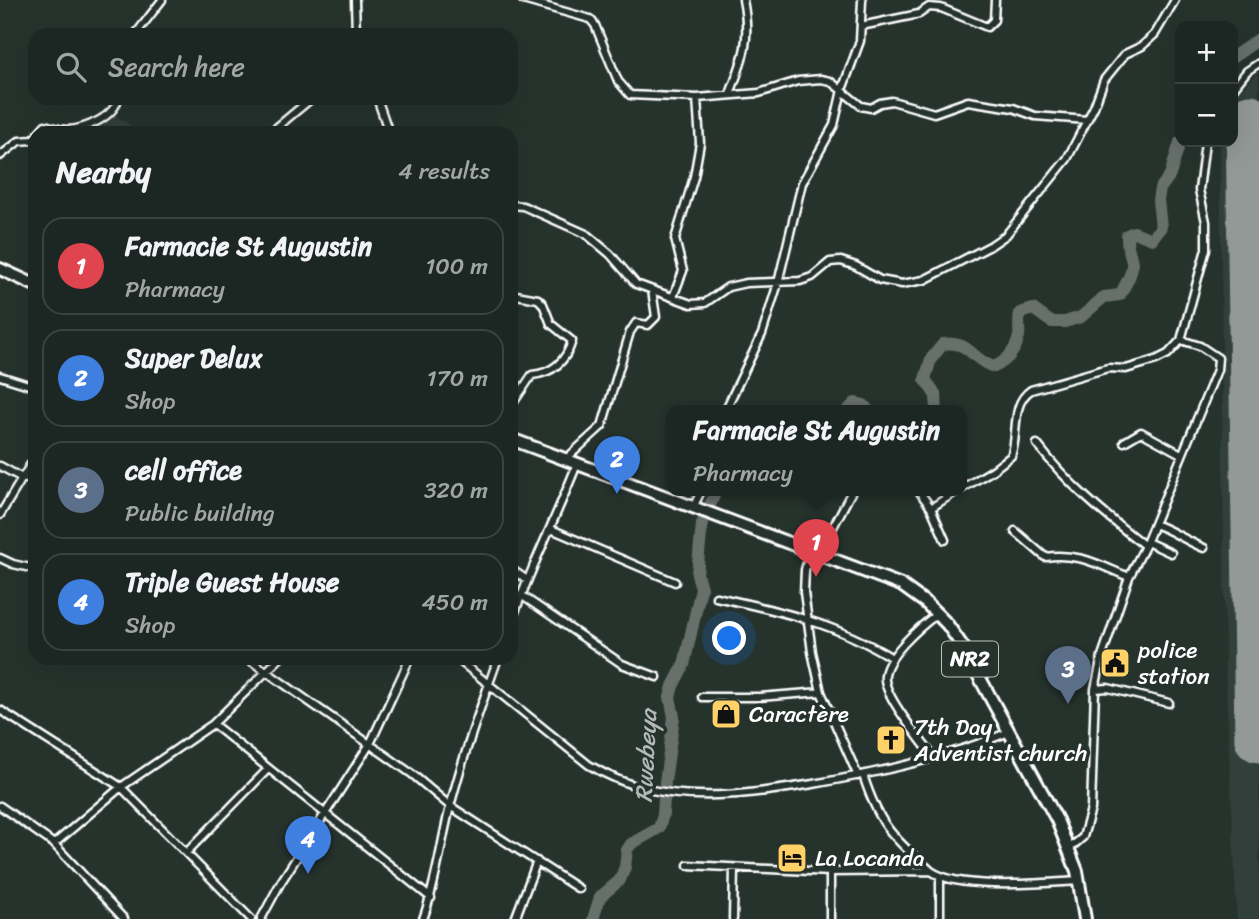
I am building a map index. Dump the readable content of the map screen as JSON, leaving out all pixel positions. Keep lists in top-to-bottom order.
{
  "streets": {
    "highway": ["NR2"]
  },
  "water": ["Rwebeya"],
  "places": {
    "public building": ["police station"],
    "shop": ["Caractère"],
    "church": ["7th Day Adventist church"],
    "hotel": ["La Locanda"]
  },
  "page": {
    "map_buttons": ["+", "−"],
    "search": "Search here",
    "heading": ["Nearby", "4 results"],
    "list": [
      {
        "mark": "1",
        "name": "Farmacie St Augustin",
        "note": "Pharmacy",
        "value": "100 m"
      },
      {
        "mark": "2",
        "name": "Super Delux",
        "note": "Shop",
        "value": "170 m"
      },
      {
        "mark": "3",
        "name": "cell office",
        "note": "Public building",
        "value": "320 m"
      },
      {
        "mark": "4",
        "name": "Triple Guest House",
        "note": "Shop",
        "value": "450 m"
      }
    ],
    "popup": ["Farmacie St Augustin", "Pharmacy"],
    "pins": [
      "2",
      "1",
      "3",
      "4"
    ]
  }
}
